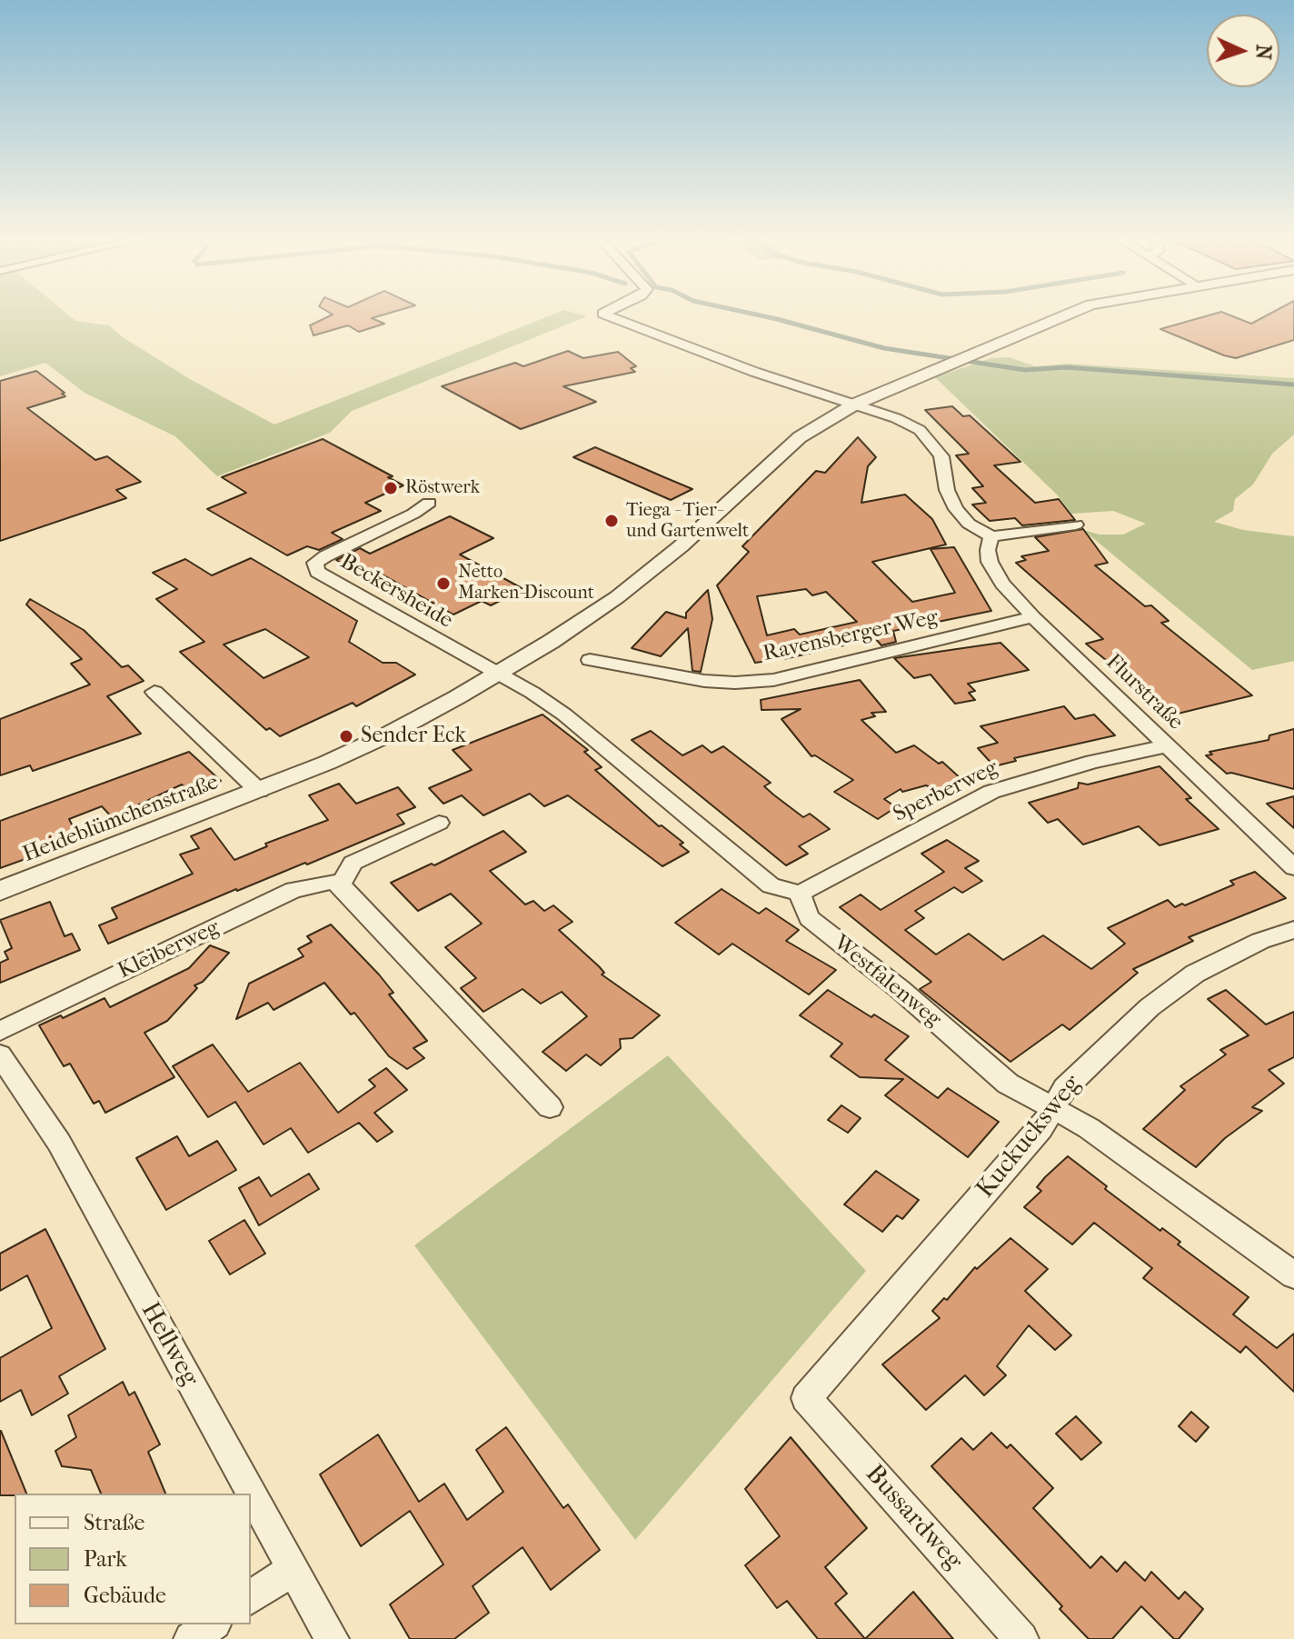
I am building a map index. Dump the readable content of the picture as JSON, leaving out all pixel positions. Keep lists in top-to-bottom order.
{
  "streets": {
    "street": [
      "Beckersheide",
      "Ravensberger Weg",
      "Flurstraße",
      "Sperberweg",
      "Heideblümchenstraße",
      "Kleiberweg",
      "Westfalenweg",
      "Kuckucksweg",
      "Hellweg",
      "Bussardweg"
    ]
  },
  "crossings": [
    ["Beckersheide", "Heideblümchenstraße"],
    ["Ravensberger Weg", "Flurstraße"],
    ["Flurstraße", "Sperberweg"],
    ["Sperberweg", "Westfalenweg"],
    ["Westfalenweg", "Kuckucksweg"],
    ["Kuckucksweg", "Bussardweg"]
  ],
  "places": [
    "Röstwerk",
    "Tiega - Tier- und Gartenwelt",
    "Netto Marken-Discount",
    "Sender Eck"
  ],
  "legend": ["Straße", "Park", "Gebäude"],
  "north": "right"
}
